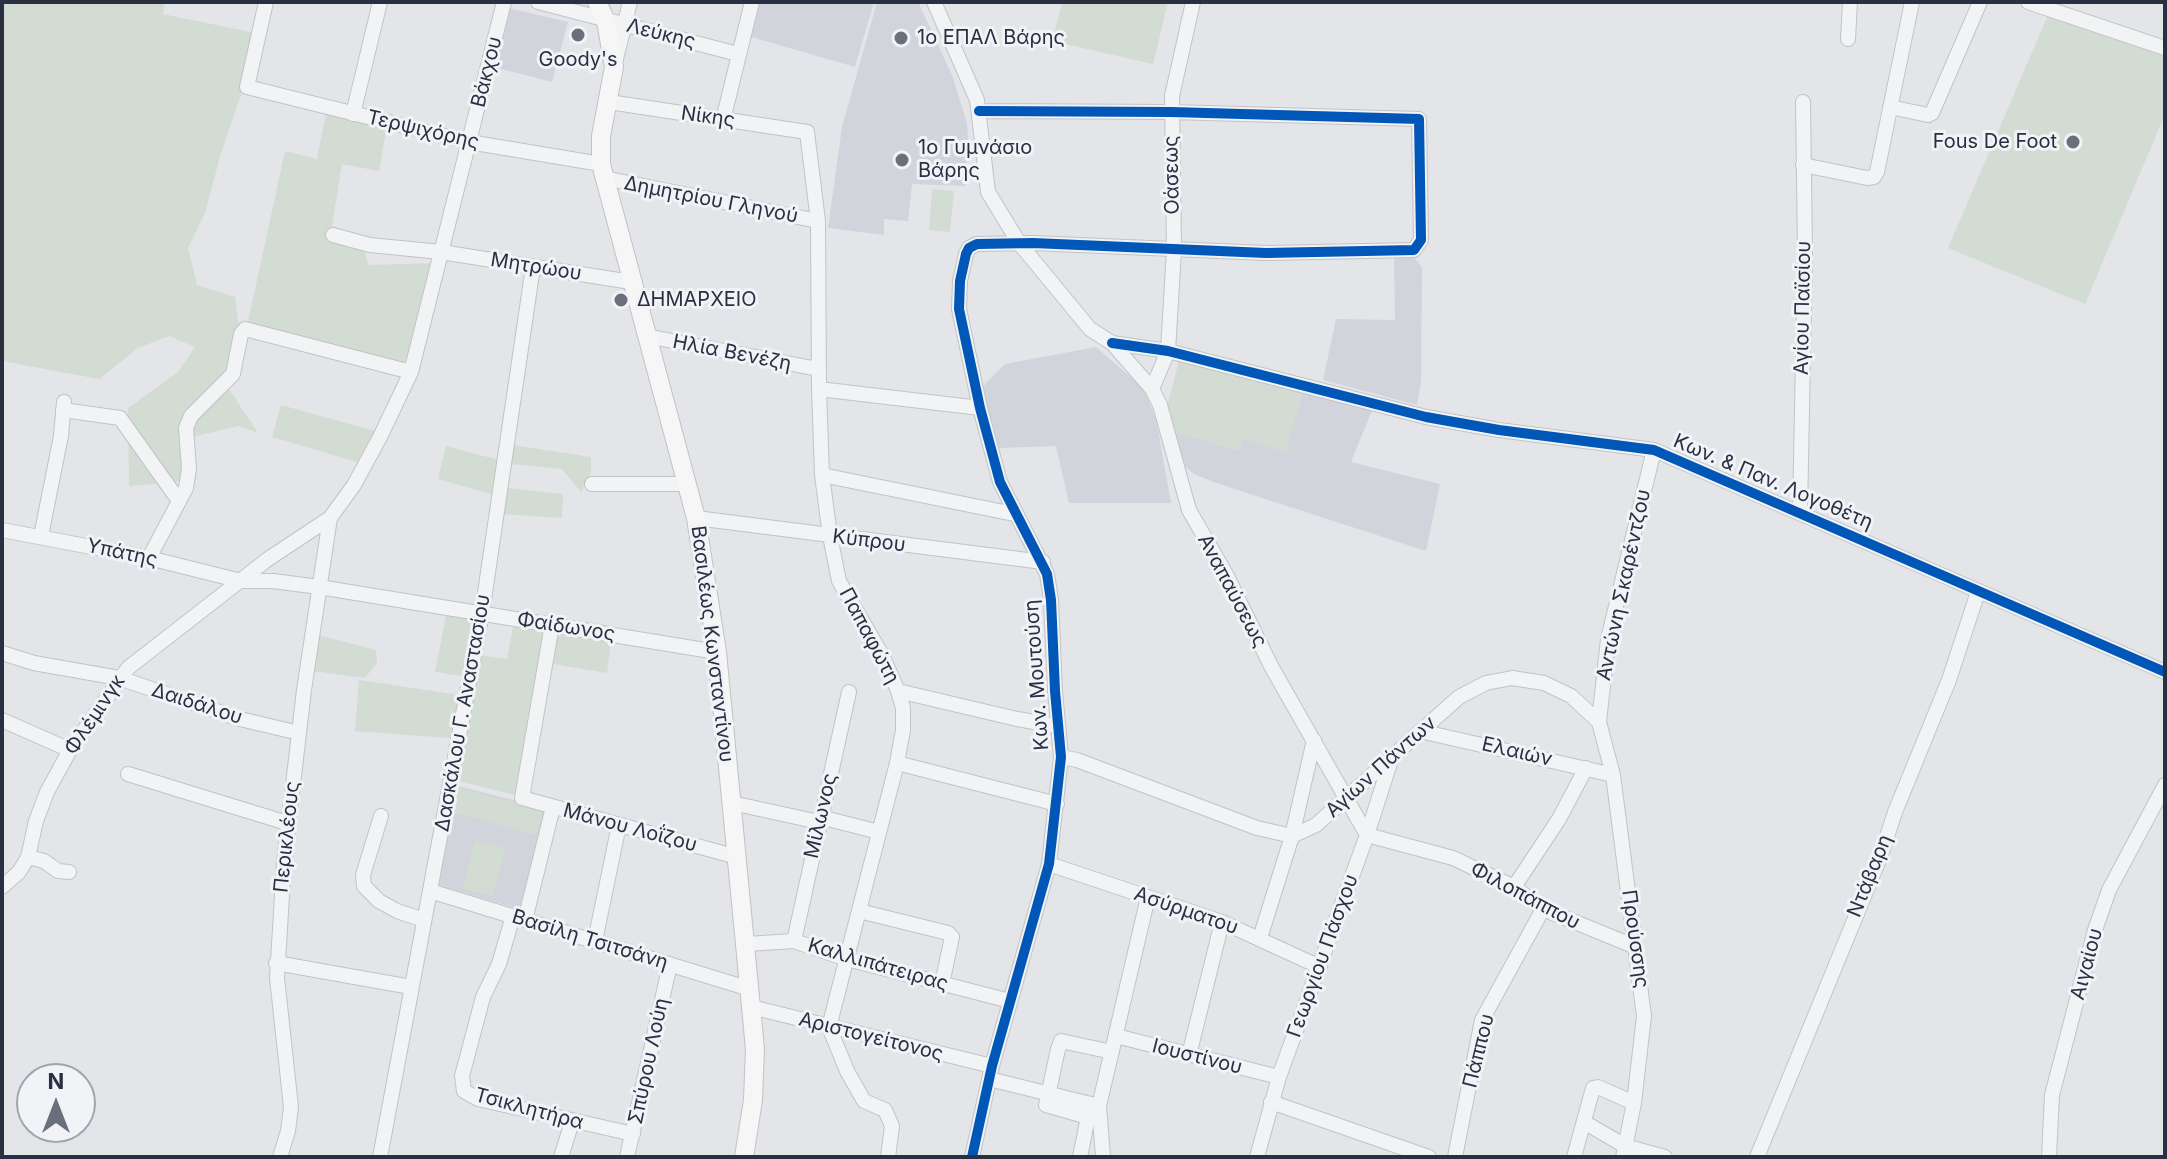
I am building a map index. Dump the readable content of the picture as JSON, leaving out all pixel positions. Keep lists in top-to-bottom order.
{
  "streets": {
    "main road": ["Βασιλέως Κωνσταντίνου"],
    "street": [
      "Λεύκης",
      "Βάκχου",
      "Νίκης",
      "Τερψιχόρης",
      "Οάσεως",
      "Δημητρίου Γληνού",
      "Μητρώου",
      "Αγίου Παϊσίου",
      "Ηλία Βενέζη",
      "Κων. & Παν. Λογοθέτη",
      "Κύπρου",
      "Υπάτης",
      "Αντώνη Σκαρέντζου",
      "Αναπαύσεως",
      "Φαίδωνος",
      "Παπαφώτη",
      "Κων. Μουτούση",
      "Δαιδάλου",
      "Δασκάλου Γ. Αναστασίου",
      "Φλέμινγκ",
      "Ελαιών",
      "Αγίων Πάντων",
      "Μίλωνος",
      "Μάνου Λοΐζου",
      "Περικλέους",
      "Ντάβαρη",
      "Φιλοπάππου",
      "Ασύρματου",
      "Προύσσης",
      "Βασίλη Τσιτσάνη",
      "Γεωργίου Πάσχου",
      "Αιγαίου",
      "Καλλιπάτειρας",
      "Αριστογείτονος",
      "Πάππου",
      "Ιουστίνου",
      "Σπύρου Λούη",
      "Τσικλητήρα"
    ]
  },
  "crossings": [
    ["Λεύκης", "Βασιλέως Κωνσταντίνου"],
    ["Βάκχου", "Τερψιχόρης"],
    ["Βάκχου", "Περικλέους"],
    ["Νίκης", "Παπαφώτη"],
    ["Νίκης", "Βασιλέως Κωνσταντίνου"],
    ["Τερψιχόρης", "Δημητρίου Γληνού"],
    ["Τερψιχόρης", "Βασιλέως Κωνσταντίνου"],
    ["Τερψιχόρης", "Περικλέους"],
    ["Οάσεως", "Κων. & Παν. Λογοθέτη"],
    ["Οάσεως", "Αναπαύσεως"],
    ["Οάσεως", "Κων. Μουτούση"],
    ["Δημητρίου Γληνού", "Παπαφώτη"],
    ["Δημητρίου Γληνού", "Βασιλέως Κωνσταντίνου"],
    ["Μητρώου", "Βασιλέως Κωνσταντίνου"],
    ["Μητρώου", "Δασκάλου Γ. Αναστασίου"],
    ["Μητρώου", "Περικλέους"],
    ["Αγίου Παϊσίου", "Κων. & Παν. Λογοθέτη"],
    ["Ηλία Βενέζη", "Παπαφώτη"],
    ["Ηλία Βενέζη", "Βασιλέως Κωνσταντίνου"],
    ["Κων. & Παν. Λογοθέτη", "Αντώνη Σκαρέντζου"],
    ["Κων. & Παν. Λογοθέτη", "Αναπαύσεως"],
    ["Κων. & Παν. Λογοθέτη", "Ντάβαρη"],
    ["Κύπρου", "Παπαφώτη"],
    ["Κύπρου", "Βασιλέως Κωνσταντίνου"],
    ["Κύπρου", "Κων. Μουτούση"],
    ["Υπάτης", "Φαίδωνος"],
    ["Υπάτης", "Φλέμινγκ"],
    ["Υπάτης", "Περικλέους"],
    ["Αντώνη Σκαρέντζου", "Αγίων Πάντων"],
    ["Αντώνη Σκαρέντζου", "Προύσσης"],
    ["Αναπαύσεως", "Κων. Μουτούση"],
    ["Αναπαύσεως", "Αγίων Πάντων"],
    ["Αναπαύσεως", "Φιλοπάππου"],
    ["Αναπαύσεως", "Γεωργίου Πάσχου"],
    ["Φαίδωνος", "Βασιλέως Κωνσταντίνου"],
    ["Φαίδωνος", "Δασκάλου Γ. Αναστασίου"],
    ["Φαίδωνος", "Μάνου Λοΐζου"],
    ["Φαίδωνος", "Περικλέους"],
    ["Παπαφώτη", "Καλλιπάτειρας"],
    ["Παπαφώτη", "Αριστογείτονος"],
    ["Βασιλέως Κωνσταντίνου", "Μάνου Λοΐζου"],
    ["Βασιλέως Κωνσταντίνου", "Βασίλη Τσιτσάνη"],
    ["Βασιλέως Κωνσταντίνου", "Καλλιπάτειρας"],
    ["Βασιλέως Κωνσταντίνου", "Αριστογείτονος"],
    ["Κων. Μουτούση", "Ασύρματου"],
    ["Κων. Μουτούση", "Καλλιπάτειρας"],
    ["Κων. Μουτούση", "Αριστογείτονος"],
    ["Δαιδάλου", "Φλέμινγκ"],
    ["Δαιδάλου", "Περικλέους"],
    ["Δασκάλου Γ. Αναστασίου", "Βασίλη Τσιτσάνη"],
    ["Φλέμινγκ", "Περικλέους"],
    ["Ελαιών", "Αγίων Πάντων"],
    ["Ελαιών", "Προύσσης"],
    ["Αγίων Πάντων", "Προύσσης"],
    ["Αγίων Πάντων", "Γεωργίου Πάσχου"],
    ["Μίλωνος", "Καλλιπάτειρας"],
    ["Φιλοπάππου", "Προύσσης"],
    ["Φιλοπάππου", "Γεωργίου Πάσχου"],
    ["Φιλοπάππου", "Πάππου"],
    ["Ασύρματου", "Γεωργίου Πάσχου"],
    ["Βασίλη Τσιτσάνη", "Αριστογείτονος"],
    ["Βασίλη Τσιτσάνη", "Σπύρου Λούη"],
    ["Βασίλη Τσιτσάνη", "Τσικλητήρα"],
    ["Γεωργίου Πάσχου", "Ιουστίνου"],
    ["Σπύρου Λούη", "Τσικλητήρα"]
  ],
  "places": [
    "Goody's",
    "1ο ΕΠΑΛ Βάρης",
    "Fous De Foot",
    "1ο Γυμνάσιο Βάρης",
    "ΔΗΜΑΡΧΕΙΟ"
  ],
  "north": "top"
}
